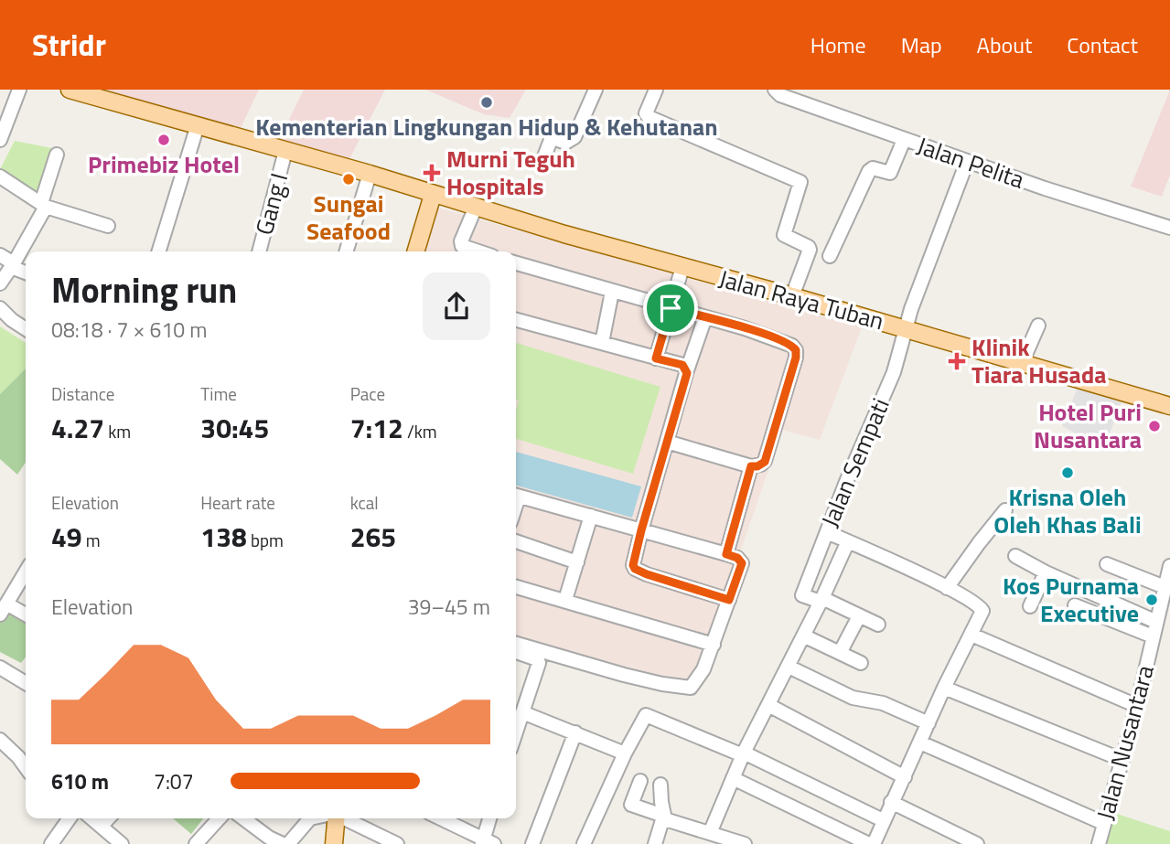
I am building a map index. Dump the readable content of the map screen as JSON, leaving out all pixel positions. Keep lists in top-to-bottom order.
{
  "streets": {
    "main road": ["Jalan Raya Tuban"],
    "street": [
      "Jalan Pelita",
      "Gang I",
      "Jalan Sempati",
      "Jalan Nusantara"
    ]
  },
  "crossings": [
    ["Jalan Pelita", "Jalan Sempati"],
    ["Gang I", "Jalan Raya Tuban"],
    ["Jalan Raya Tuban", "Jalan Sempati"]
  ],
  "places": {
    "other": [
      "Kementerian Lingkungan Hidup & Kehutanan",
      "Primebiz Hotel",
      "Sungai Seafood",
      "Hotel Puri Nusantara",
      "Krisna Oleh Oleh Khas Bali",
      "Kos Purnama Executive"
    ],
    "health": ["Murni Teguh Hospitals", "Klinik Tiara Husada"]
  },
  "page": {
    "header": "Stridr",
    "nav": [
      "Home",
      "Map",
      "About",
      "Contact"
    ],
    "heading": ["Morning run", "08:18 · 7 × 610 m"],
    "stats": [
      ["Distance", "4.27 km"],
      ["Time", "30:45"],
      ["Pace", "7:12 /km"],
      ["Elevation", "49 m"],
      ["Heart rate", "138 bpm"],
      ["kcal", "265"]
    ],
    "chart": ["Elevation", "39–45 m"],
    "list": [
      {
        "name": "610 m",
        "note": "7:07"
      }
    ]
  }
}
